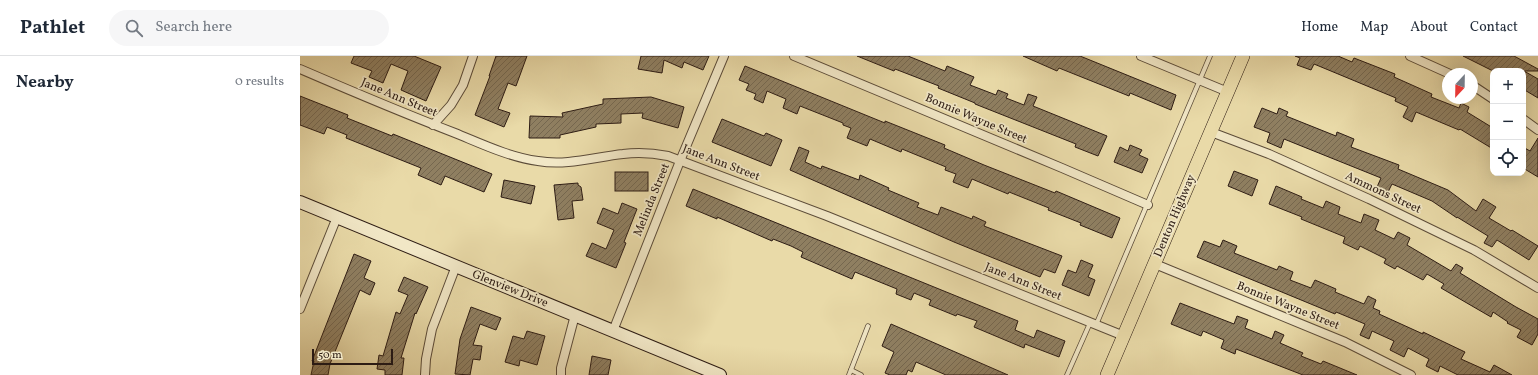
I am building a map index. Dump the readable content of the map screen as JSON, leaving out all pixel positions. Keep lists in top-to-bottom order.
{
  "streets": {
    "main road": ["Denton Highway", "Glenview Drive"],
    "street": [
      "Jane Ann Street",
      "Bonnie Wayne Street",
      "Ammons Street",
      "Melinda Street"
    ]
  },
  "crossings": [
    ["Jane Ann Street", "Melinda Street"],
    ["Jane Ann Street", "Denton Highway"],
    ["Bonnie Wayne Street", "Denton Highway"],
    ["Ammons Street", "Denton Highway"],
    ["Melinda Street", "Glenview Drive"]
  ],
  "scale_bar": "50 m",
  "north": "bottom",
  "page": {
    "header": "Pathlet",
    "search": "Search here",
    "nav": [
      "Home",
      "Map",
      "About",
      "Contact"
    ],
    "heading": ["Nearby", "0 results"],
    "map_buttons": ["+", "−"],
    "scale": "50 m"
  }
}
